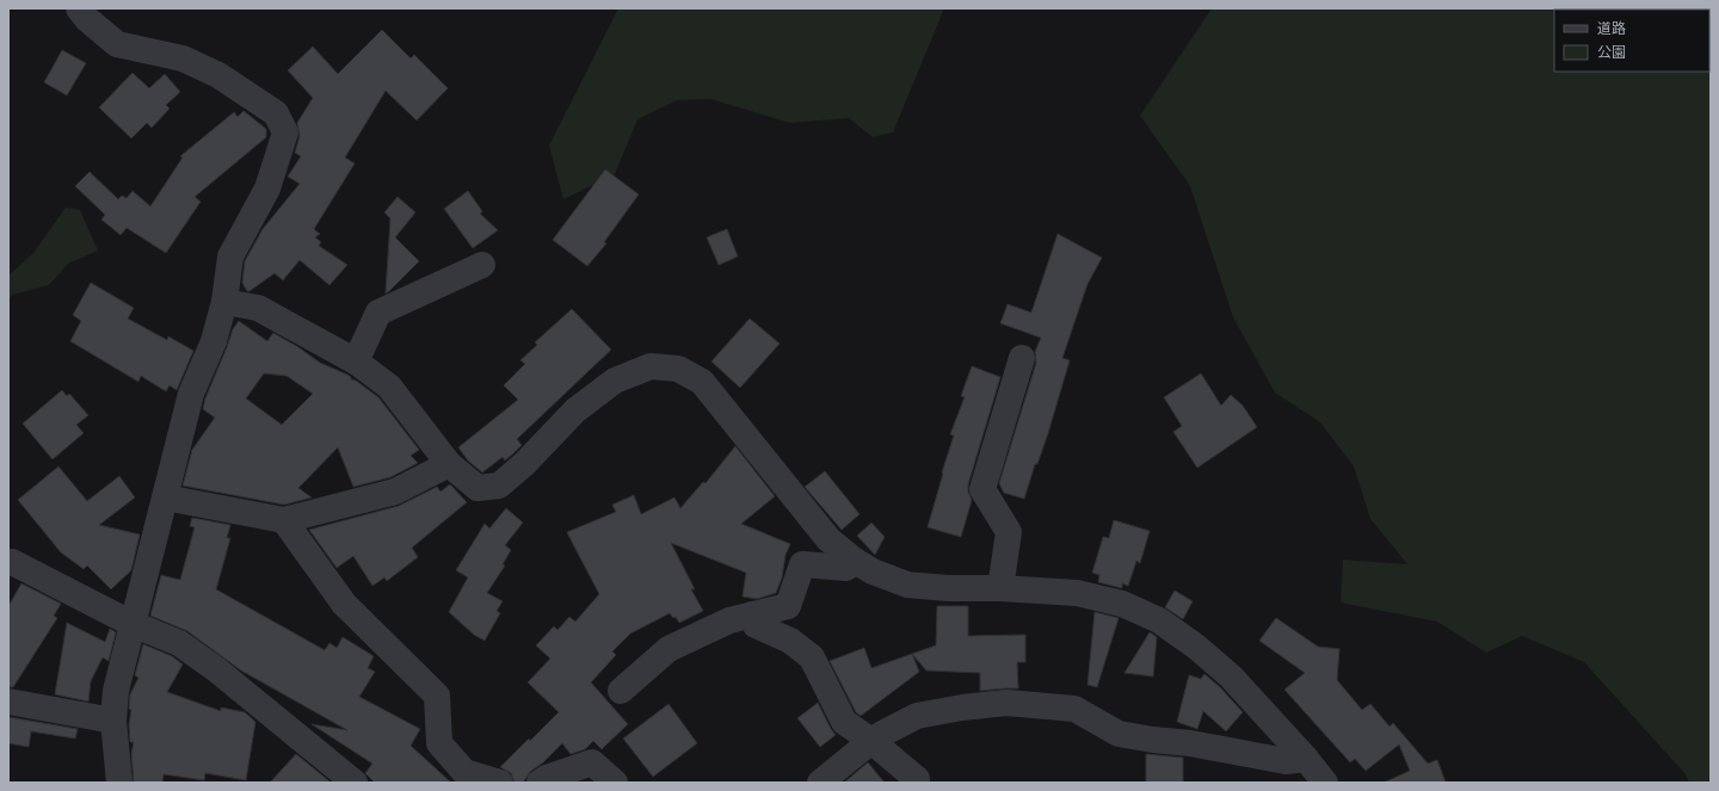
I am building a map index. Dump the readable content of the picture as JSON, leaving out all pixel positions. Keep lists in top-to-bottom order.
{
  "legend": ["道路", "公園"]
}
